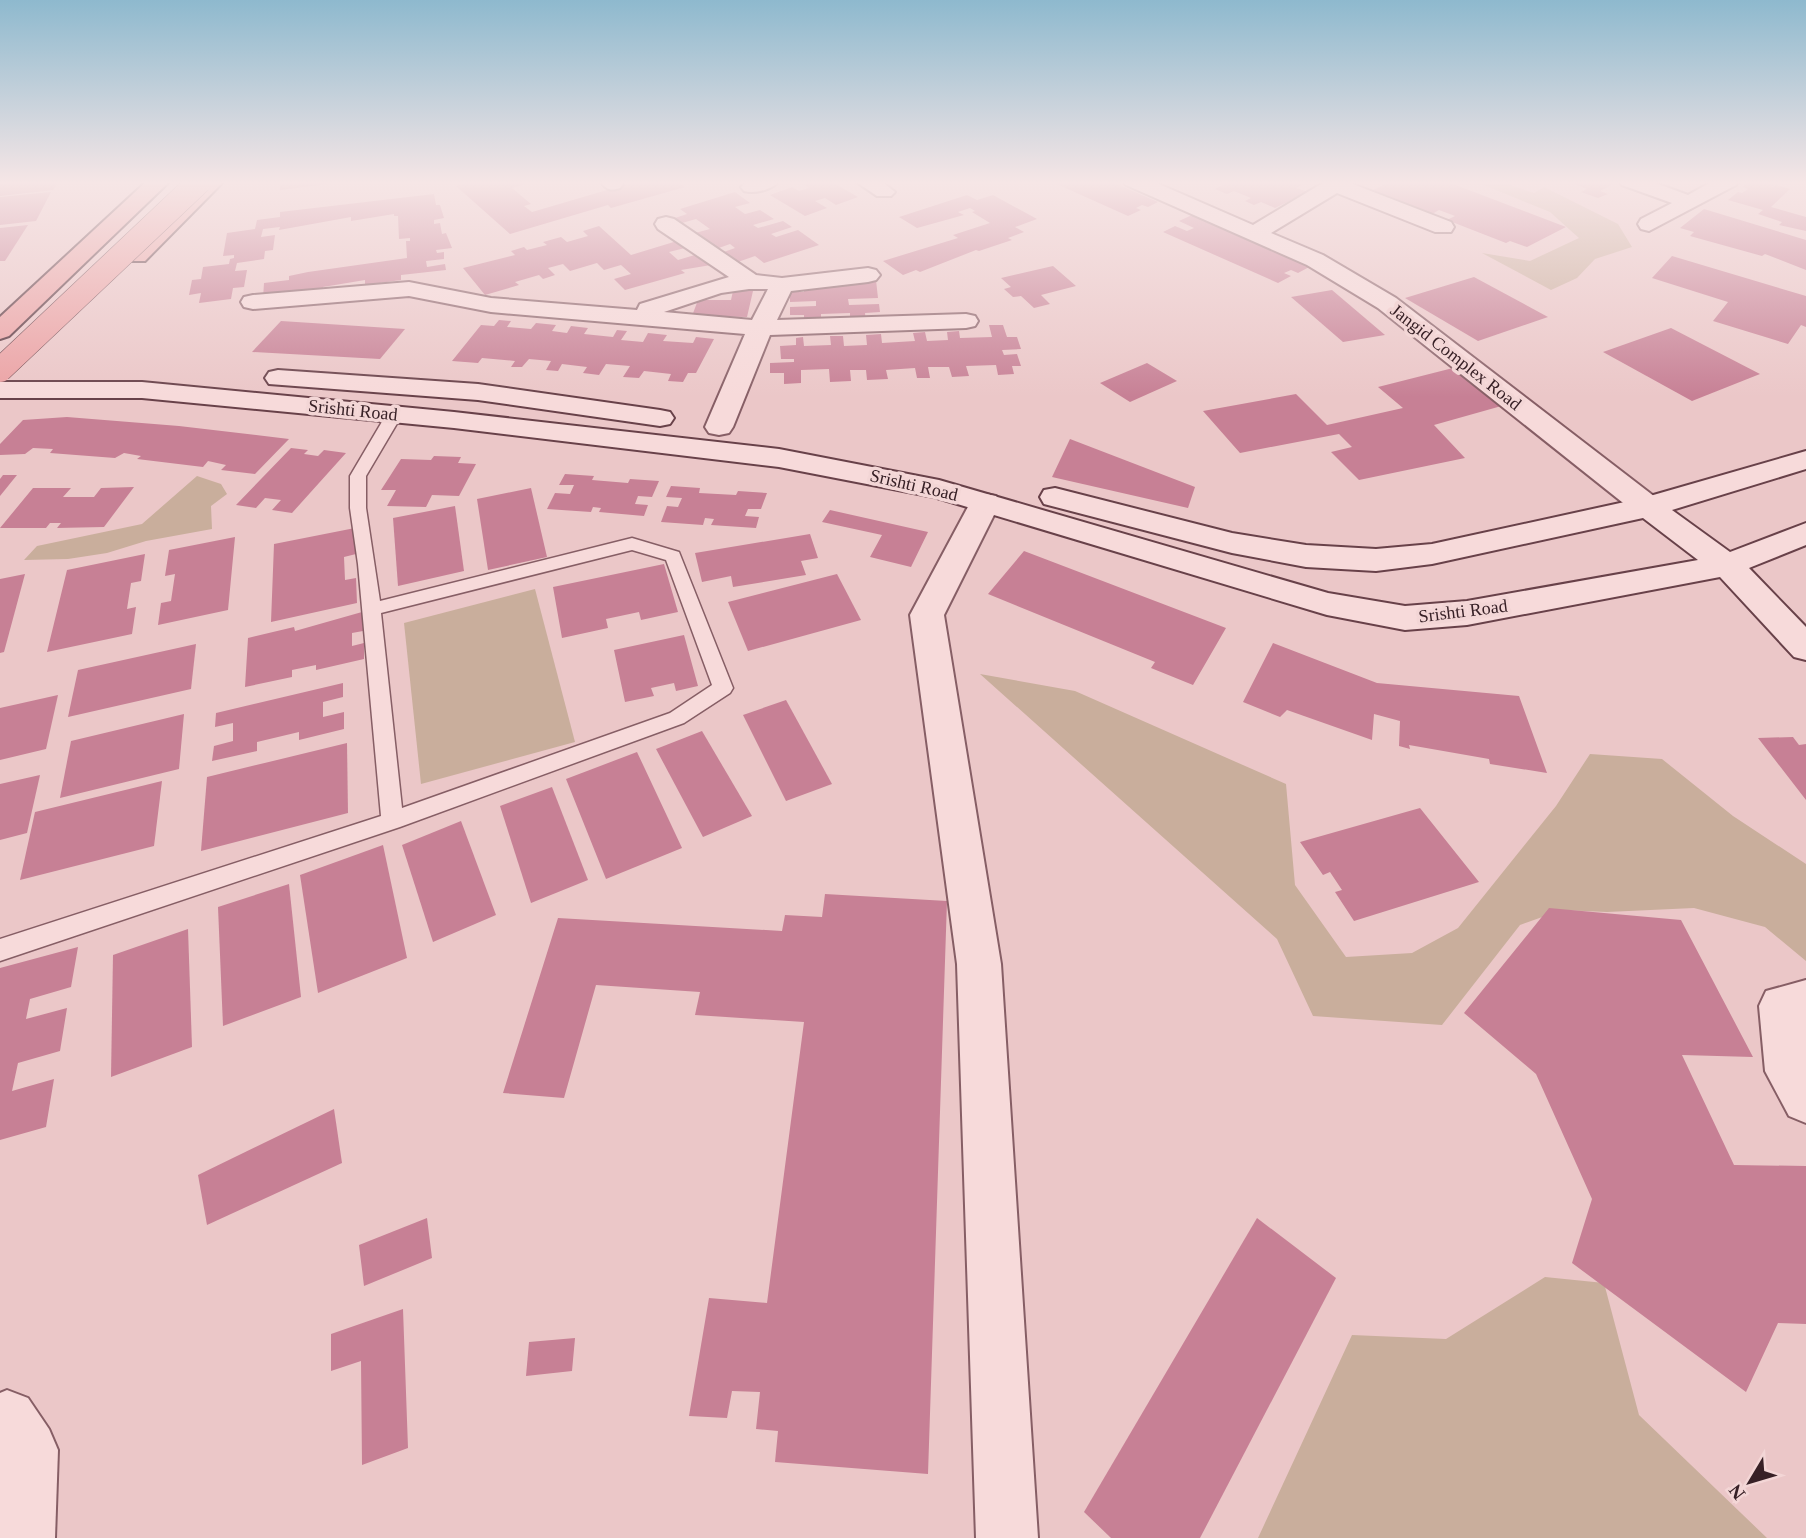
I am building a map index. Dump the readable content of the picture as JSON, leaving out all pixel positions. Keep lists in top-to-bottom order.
{
  "streets": {
    "street": ["Jangid Complex Road", "Srishti Road"]
  },
  "crossings": [
    ["Jangid Complex Road", "Srishti Road"]
  ],
  "north": "bottom left"
}
